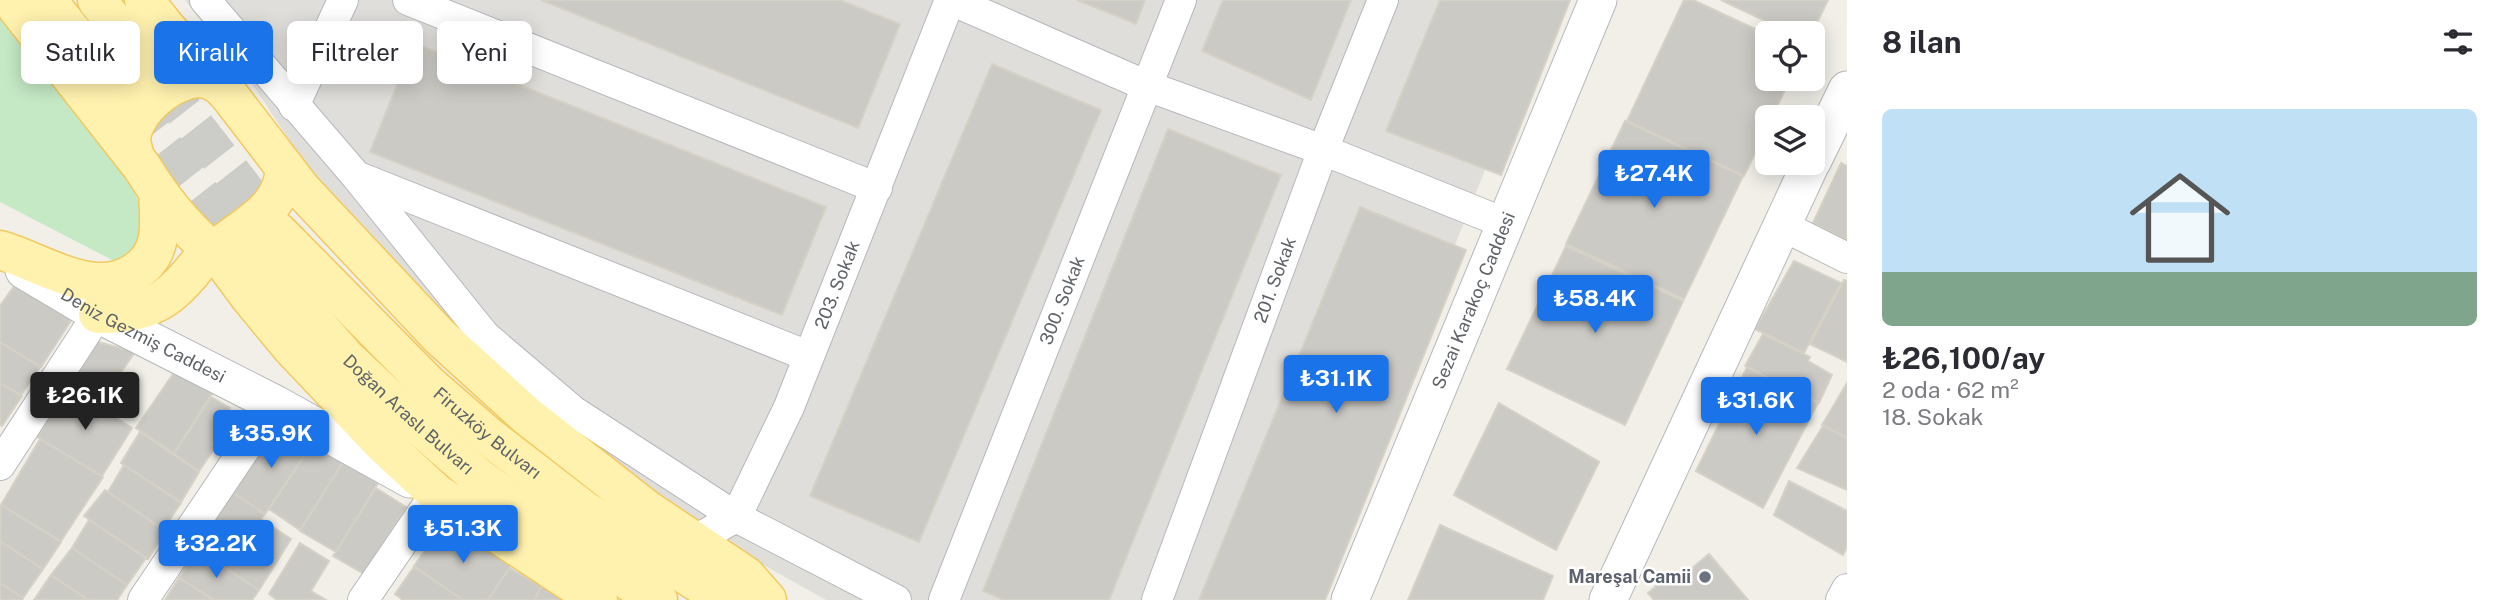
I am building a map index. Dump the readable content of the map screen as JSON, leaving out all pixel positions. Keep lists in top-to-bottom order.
{
  "streets": {
    "main road": ["Doğan Araslı Bulvarı", "Firuzköy Bulvarı"],
    "street": [
      "201. Sokak",
      "203. Sokak",
      "300. Sokak",
      "Sezai Karakoç Caddesi",
      "Deniz Gezmiş Caddesi"
    ]
  },
  "crossings": [
    ["Doğan Araslı Bulvarı", "Firuzköy Bulvarı"]
  ],
  "places": ["Mareşal Camii"],
  "page": {
    "heading": "8 ilan",
    "chip": [
      "Satılık",
      "Kiralık",
      "Filtreler",
      "Yeni"
    ],
    "list": [
      {
        "name": "₺26,100/ay",
        "note": "2 oda · 62 m² · 18. Sokak"
      }
    ],
    "price": [
      "₺27.4K",
      "₺58.4K",
      "₺31.1K",
      "₺26.1K",
      "₺31.6K",
      "₺35.9K",
      "₺51.3K",
      "₺32.2K"
    ]
  }
}
